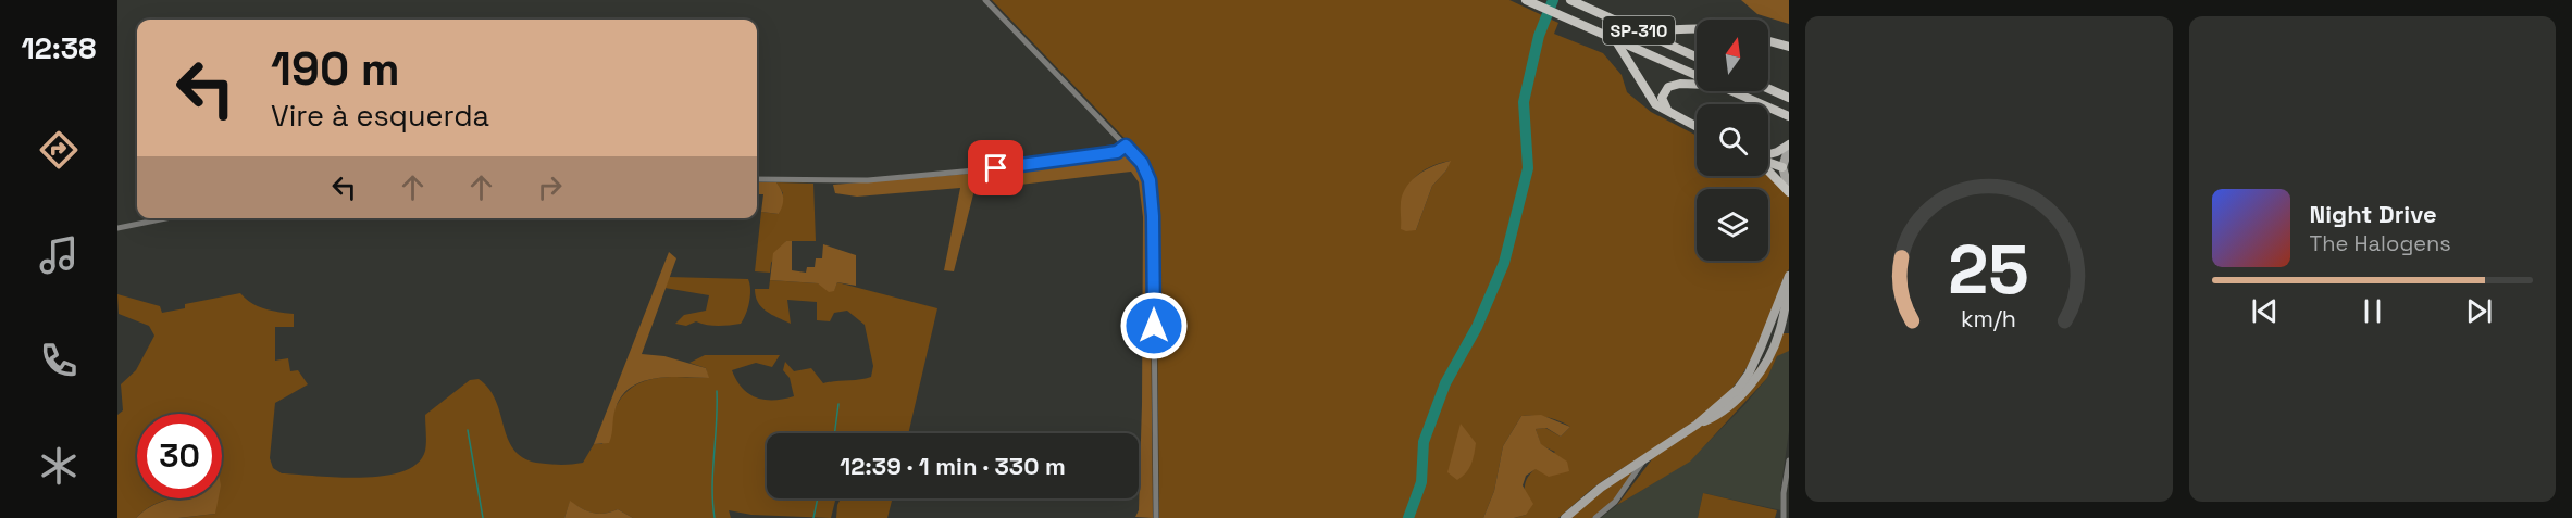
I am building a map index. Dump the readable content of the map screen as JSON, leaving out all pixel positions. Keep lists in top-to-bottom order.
{
  "streets": {
    "main road": ["SP-310"]
  },
  "north": "top",
  "page": {
    "tabs": "12:38",
    "turn": ["190 m", "Vire à esquerda"],
    "song": ["Night Drive", "The Halogens"],
    "limit": "30",
    "trip": "12:39 · 1 min · 330 m",
    "gauge": ["25", "km/h"]
  }
}
